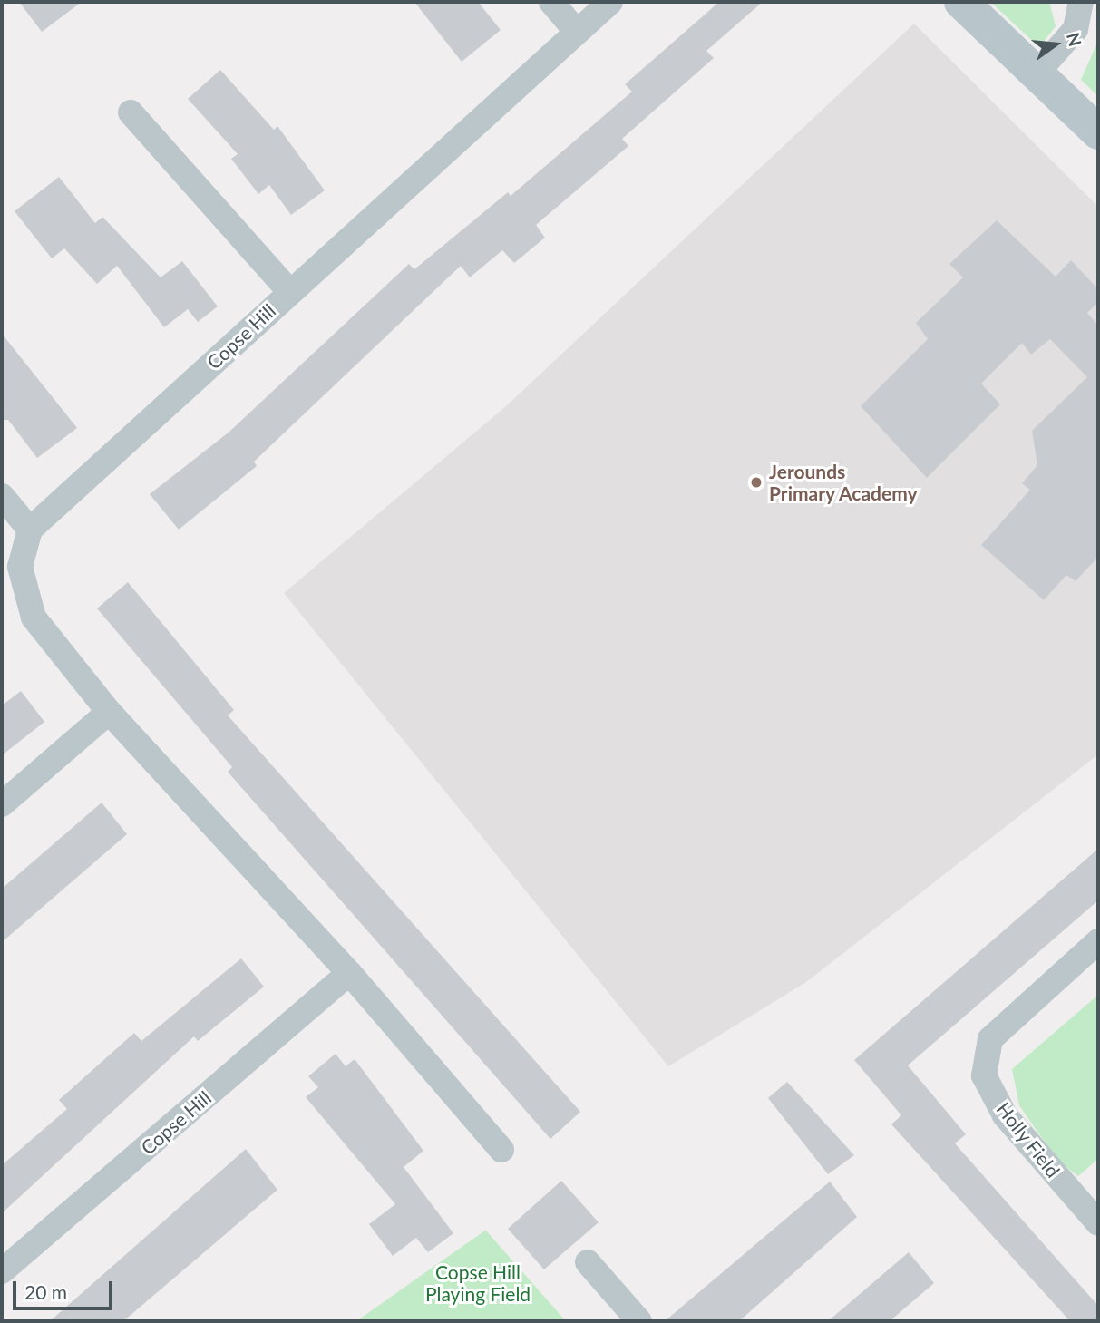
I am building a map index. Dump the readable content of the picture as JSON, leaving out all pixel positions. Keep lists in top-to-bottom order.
{
  "streets": {
    "street": ["Copse Hill", "Holly Field"]
  },
  "parks": ["Copse Hill Playing Field"],
  "places": ["Jerounds Primary Academy"],
  "scale_bar": "20 m",
  "north": "right"
}
